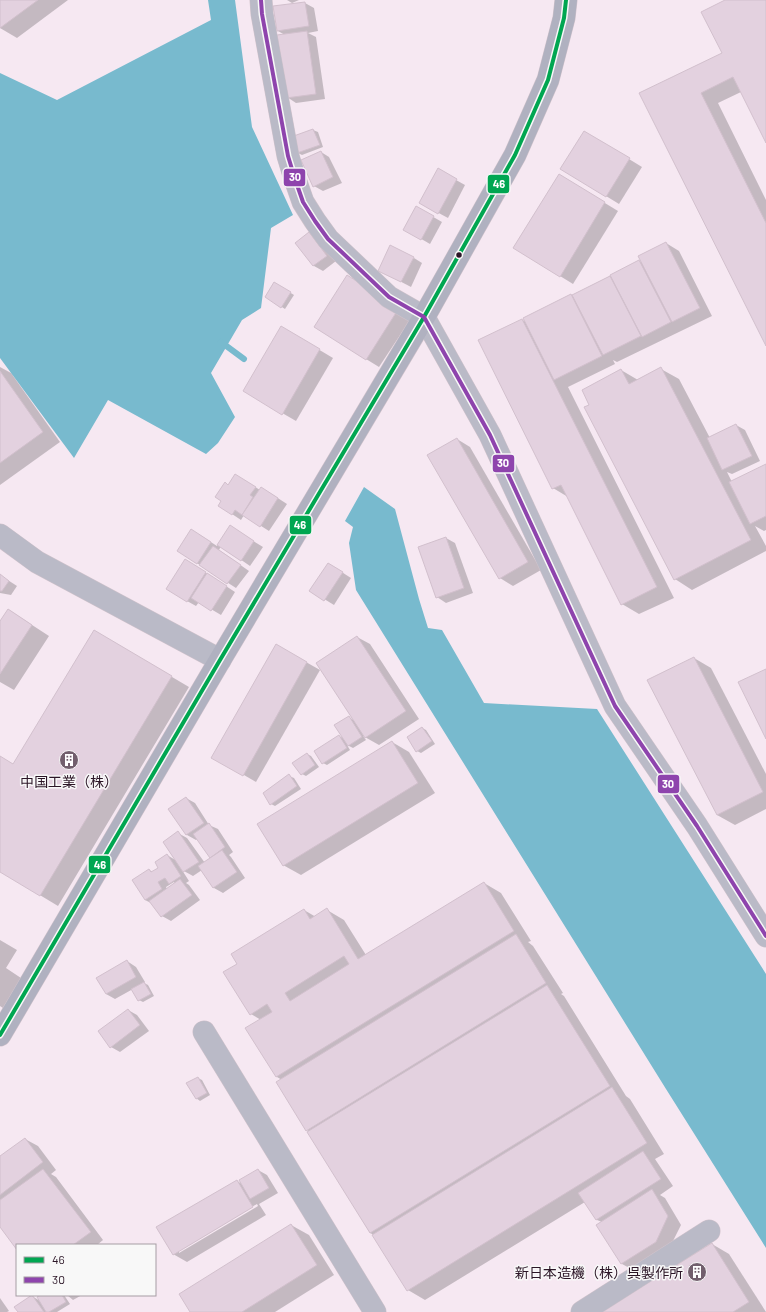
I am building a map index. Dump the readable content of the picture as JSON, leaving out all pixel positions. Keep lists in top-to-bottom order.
{
  "places": {
    "building": ["中国工業（株）", "新日本造機（株）呉製作所"]
  },
  "lines": ["transit line 46", "transit line 30"],
  "legend": ["46", "30"]
}
